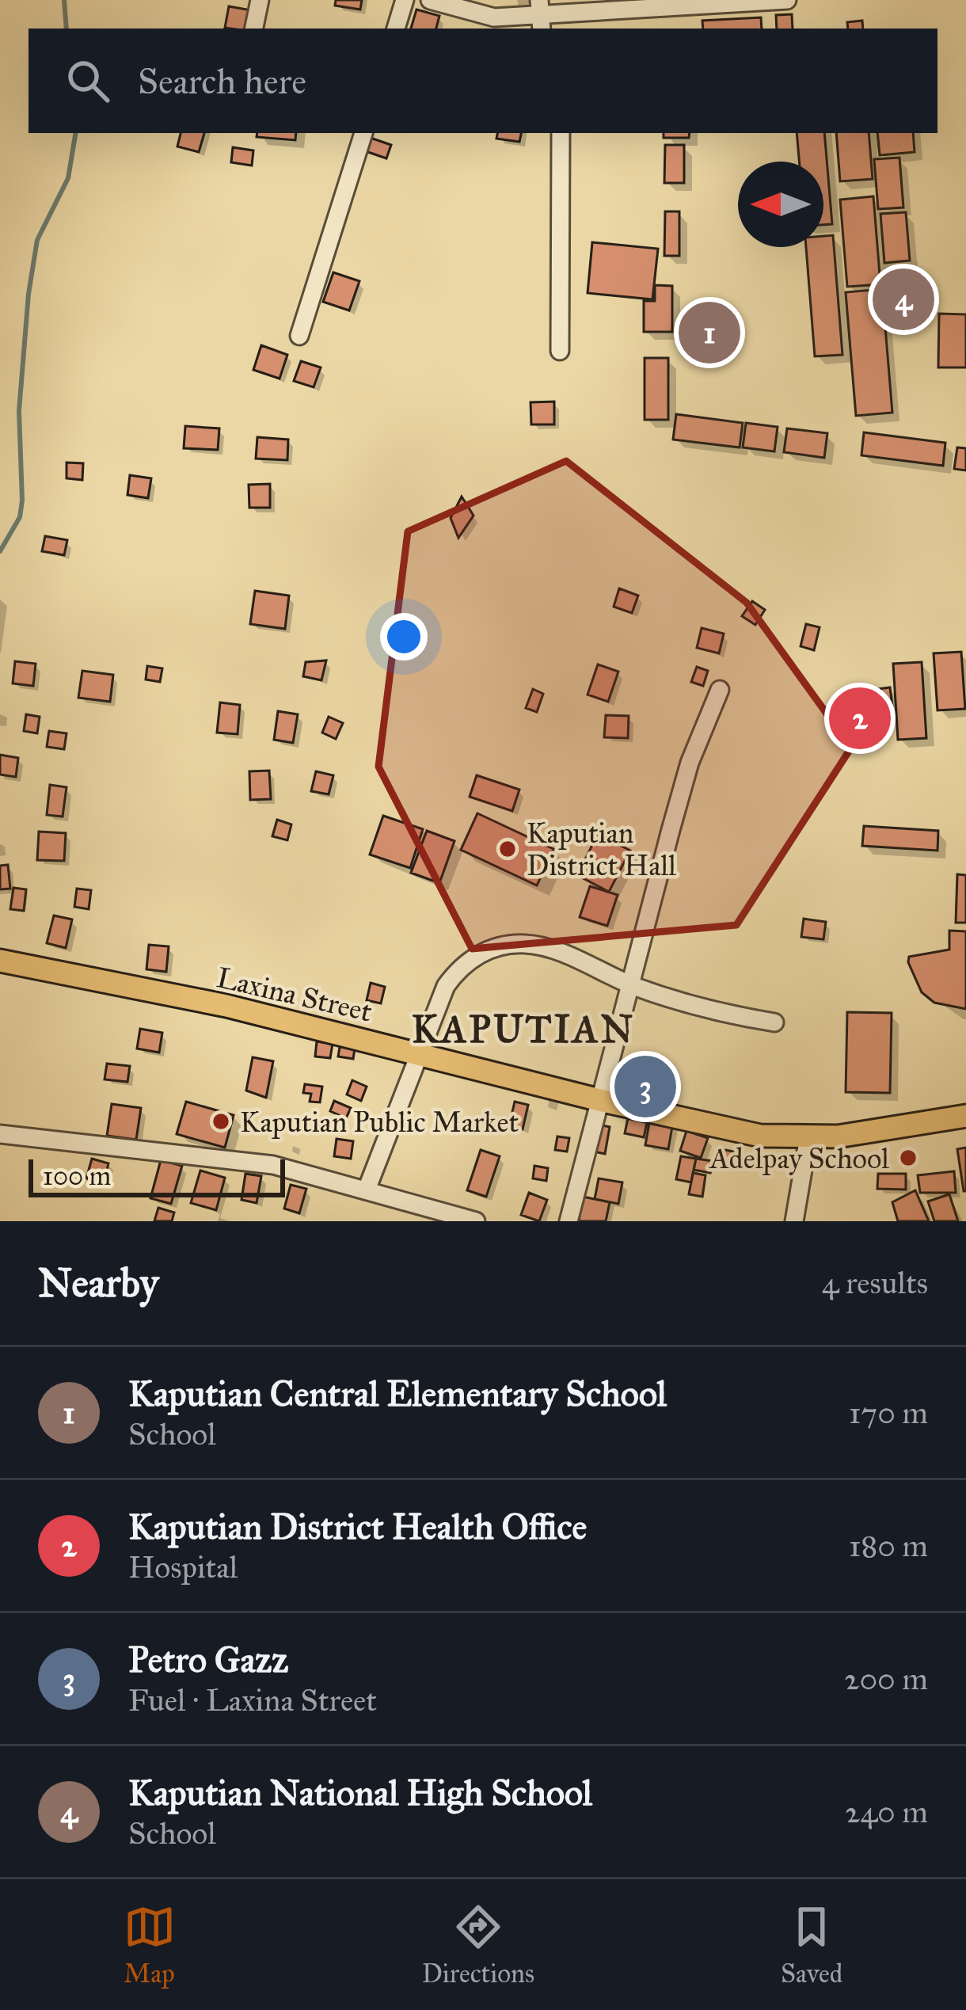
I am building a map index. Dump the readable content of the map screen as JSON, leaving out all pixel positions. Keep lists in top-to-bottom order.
{
  "streets": {
    "main road": ["Laxina Street"]
  },
  "districts": ["KAPUTIAN"],
  "places": ["Kaputian District Hall", "Kaputian Public Market", "Adelpay School"],
  "scale_bar": "100 m",
  "north": "left",
  "page": {
    "search": "Search here",
    "pins": [
      "4",
      "1",
      "2",
      "3"
    ],
    "scale": "100 m",
    "heading": ["Nearby", "4 results"],
    "list": [
      {
        "mark": "1",
        "name": "Kaputian Central Elementary School",
        "note": "School",
        "value": "170 m"
      },
      {
        "mark": "2",
        "name": "Kaputian District Health Office",
        "note": "Hospital",
        "value": "180 m"
      },
      {
        "mark": "3",
        "name": "Petro Gazz",
        "note": "Fuel · Laxina Street",
        "value": "200 m"
      },
      {
        "mark": "4",
        "name": "Kaputian National High School",
        "note": "School",
        "value": "240 m"
      }
    ],
    "nav": ["Map", "Directions", "Saved"]
  }
}
